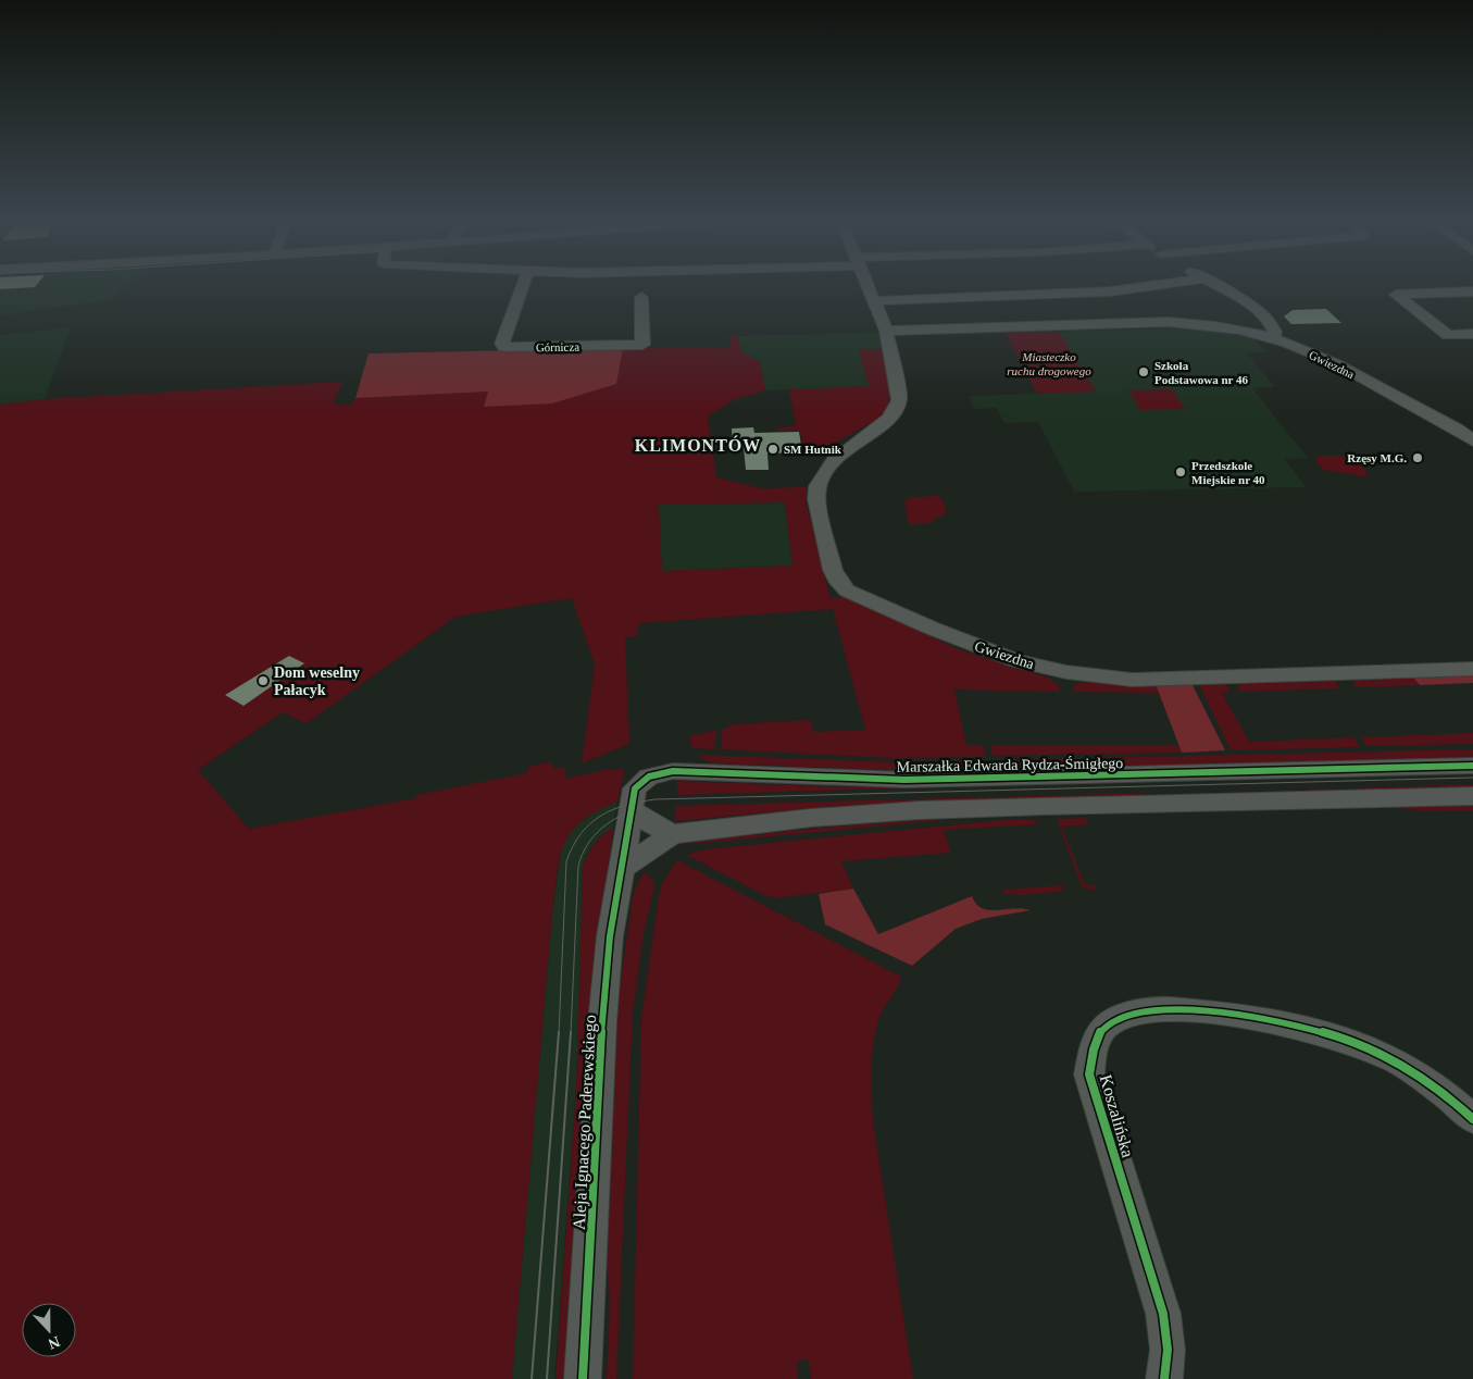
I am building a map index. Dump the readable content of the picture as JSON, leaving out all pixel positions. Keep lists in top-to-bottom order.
{
  "streets": {
    "street": [
      "Górnicza",
      "Gwiezdna",
      "Marszałka Edwarda Rydza-Śmigłego",
      "Koszalińska",
      "Aleja Ignacego Paderewskiego"
    ]
  },
  "crossings": [
    ["Marszałka Edwarda Rydza-Śmigłego", "Aleja Ignacego Paderewskiego"]
  ],
  "districts": ["KLIMONTÓW"],
  "parks": ["Miasteczko ruchu drogowego"],
  "places": [
    "Szkoła Podstawowa nr 46",
    "SM Hutnik",
    "Rzęsy M.G.",
    "Przedszkole Miejskie nr 40",
    "Dom weselny Pałacyk"
  ],
  "north": "bottom"
}
